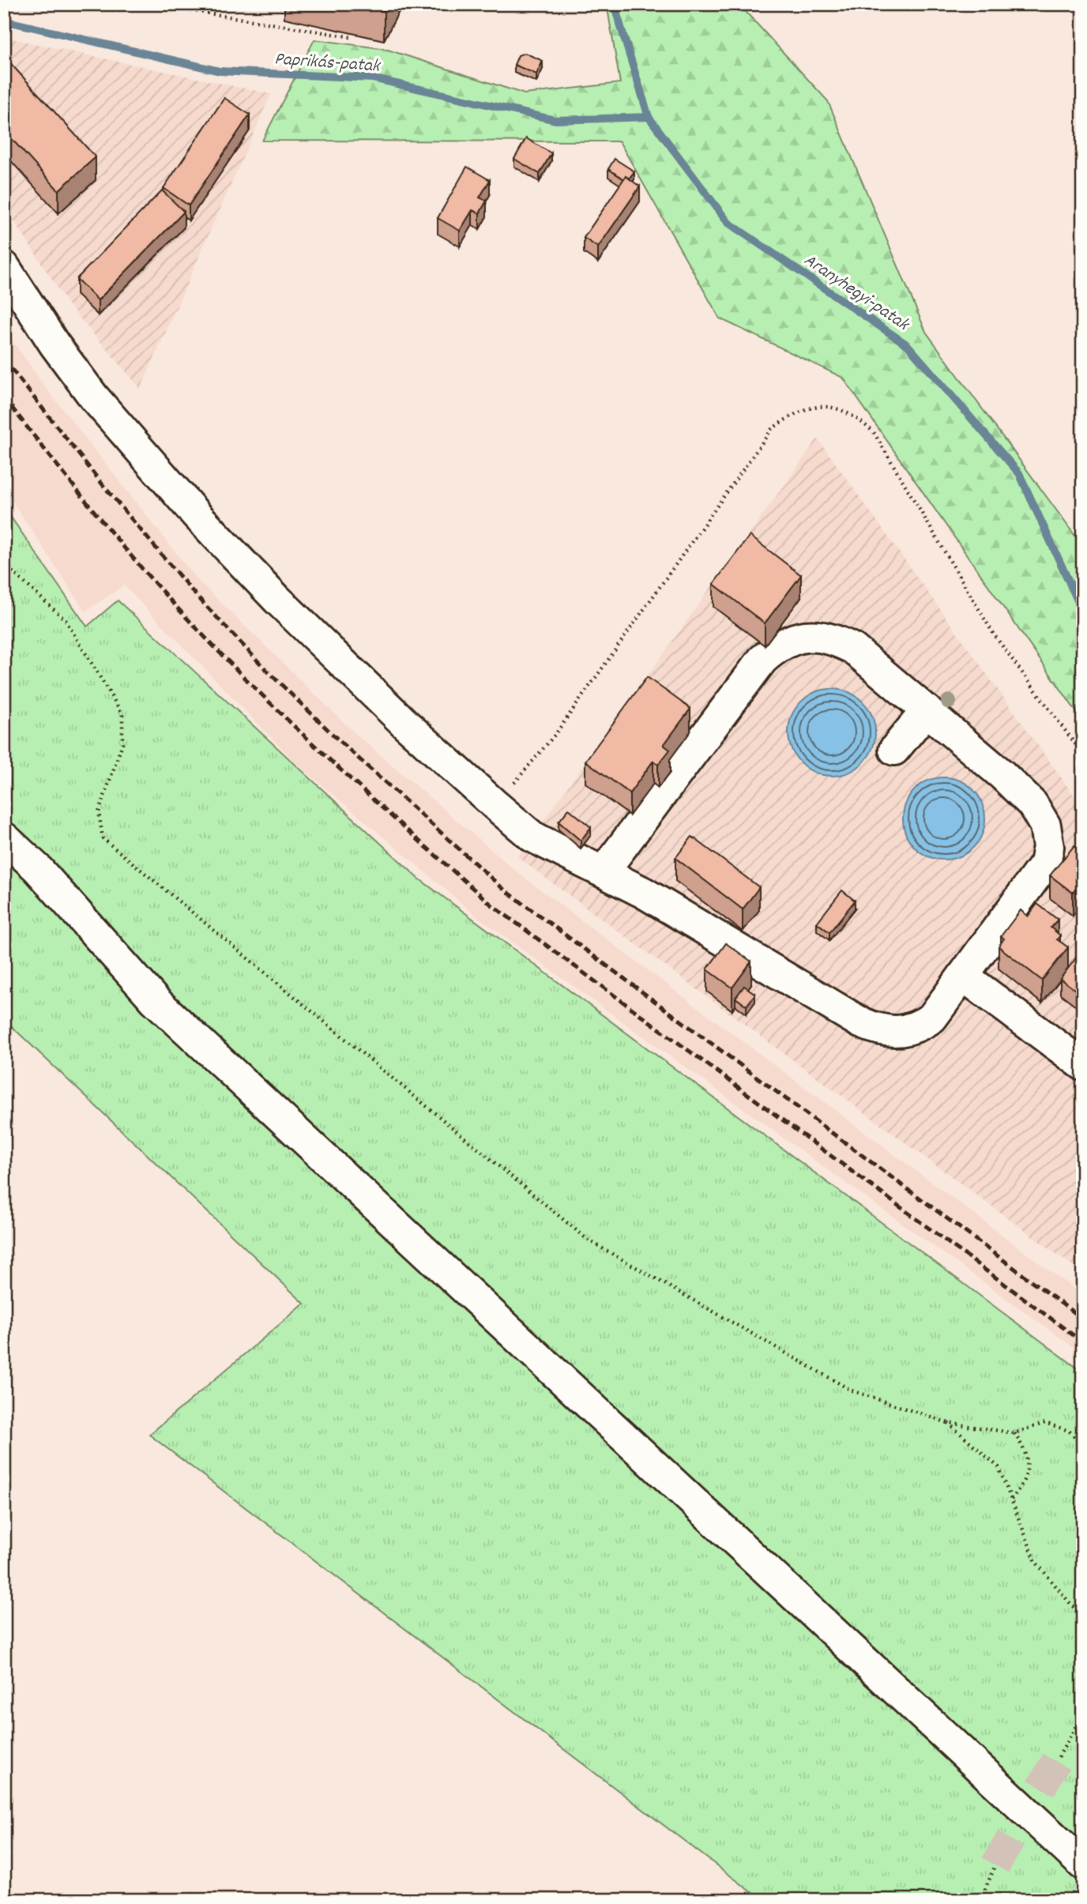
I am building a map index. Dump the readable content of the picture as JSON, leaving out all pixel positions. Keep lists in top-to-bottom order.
{
  "water": ["Paprikás-patak", "Aranyhegyi-patak"]
}
